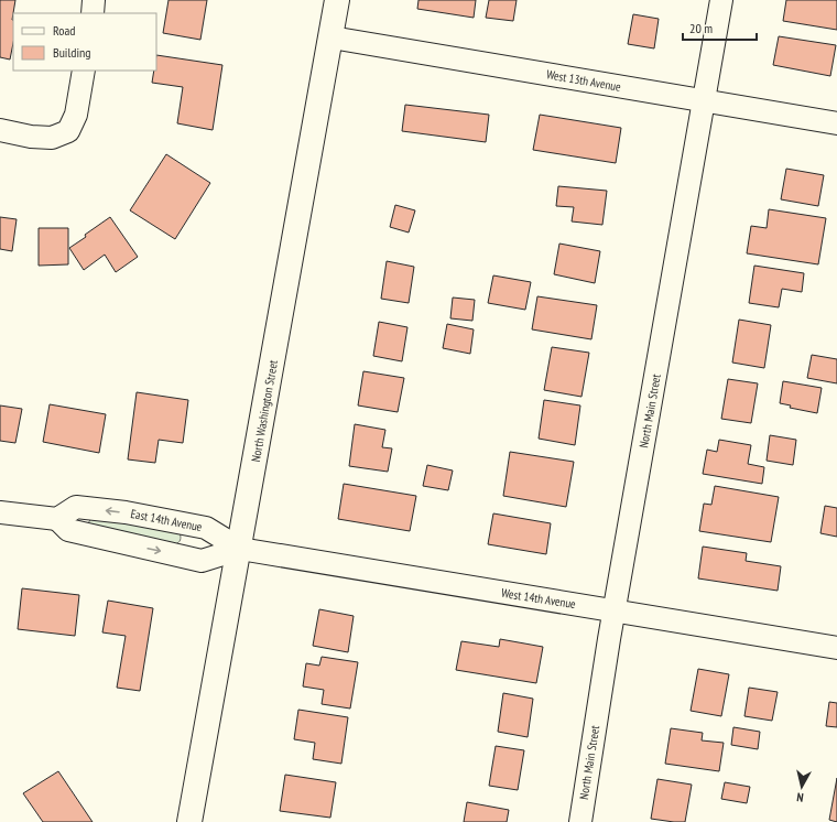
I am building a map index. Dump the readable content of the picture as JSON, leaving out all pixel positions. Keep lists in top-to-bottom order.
{
  "streets": {
    "main road": ["North Washington Street"],
    "street": [
      "West 13th Avenue",
      "North Main Street",
      "East 14th Avenue",
      "West 14th Avenue"
    ]
  },
  "crossings": [
    ["West 13th Avenue", "North Washington Street"],
    ["West 13th Avenue", "North Main Street"],
    ["North Washington Street", "East 14th Avenue"],
    ["North Washington Street", "West 14th Avenue"],
    ["North Main Street", "West 14th Avenue"],
    ["East 14th Avenue", "West 14th Avenue"]
  ],
  "legend": ["Road", "Building"],
  "scale_bar": "20 m",
  "north": "bottom"
}
